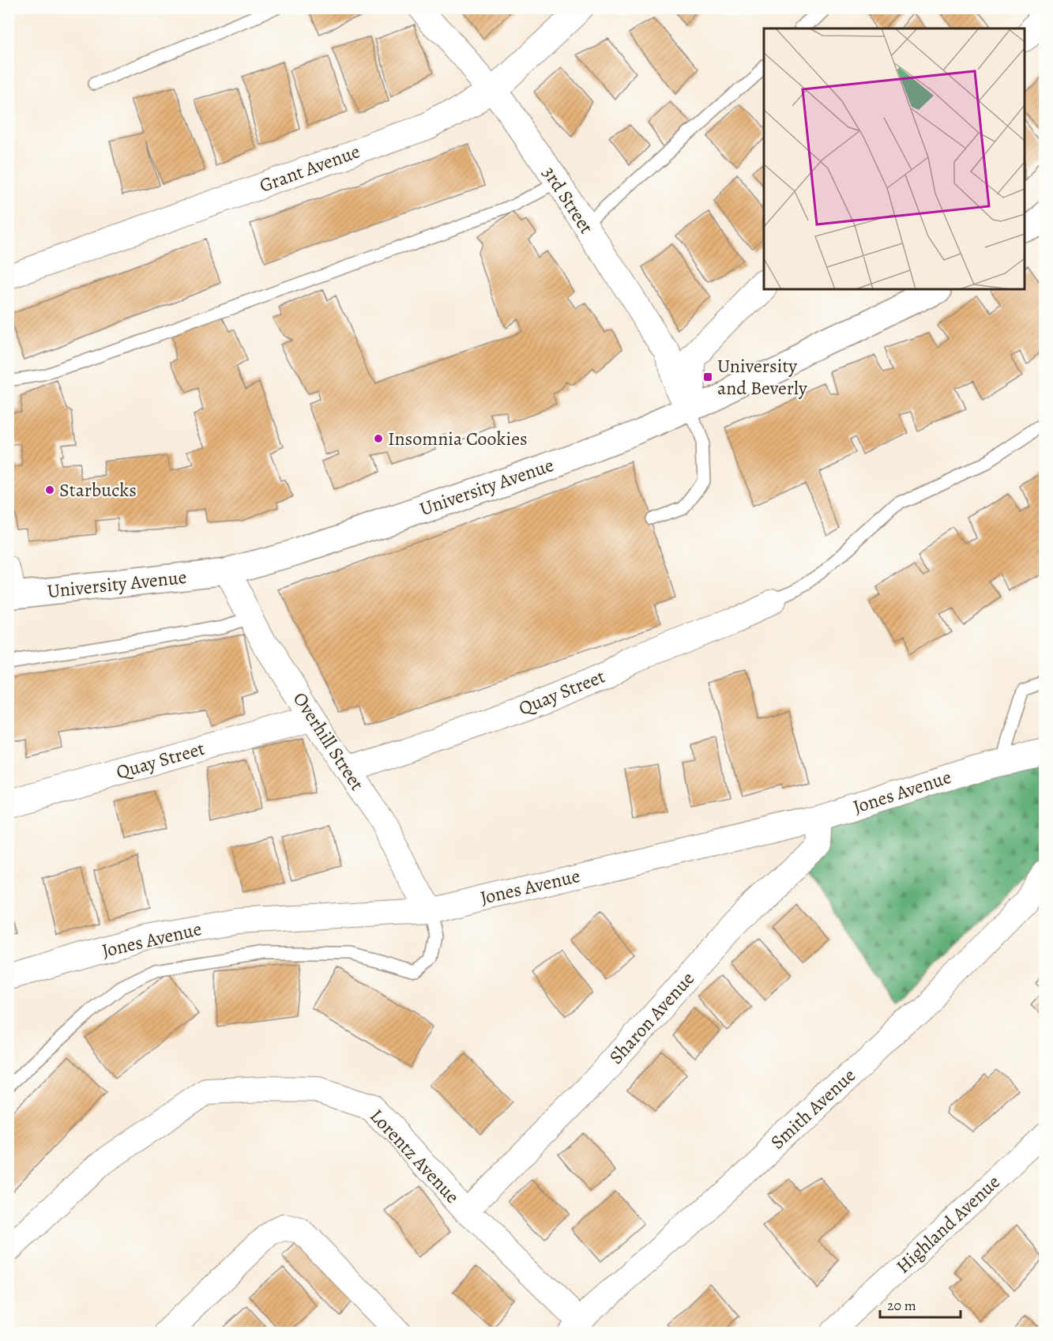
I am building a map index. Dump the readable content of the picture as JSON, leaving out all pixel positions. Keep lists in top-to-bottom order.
{
  "streets": {
    "street": [
      "Grant Avenue",
      "3rd Street",
      "University Avenue",
      "Quay Street",
      "Overhill Street",
      "Jones Avenue",
      "Sharon Avenue",
      "Smith Avenue",
      "Lorentz Avenue",
      "Highland Avenue"
    ]
  },
  "crossings": [
    ["Grant Avenue", "3rd Street"],
    ["3rd Street", "University Avenue"],
    ["University Avenue", "Overhill Street"],
    ["Quay Street", "Overhill Street"],
    ["Overhill Street", "Jones Avenue"],
    ["Jones Avenue", "Sharon Avenue"],
    ["Sharon Avenue", "Lorentz Avenue"],
    ["Smith Avenue", "Lorentz Avenue"]
  ],
  "places": {
    "transit": ["University and Beverly"],
    "other": ["Insomnia Cookies", "Starbucks"]
  },
  "scale_bar": "20 m"
}
